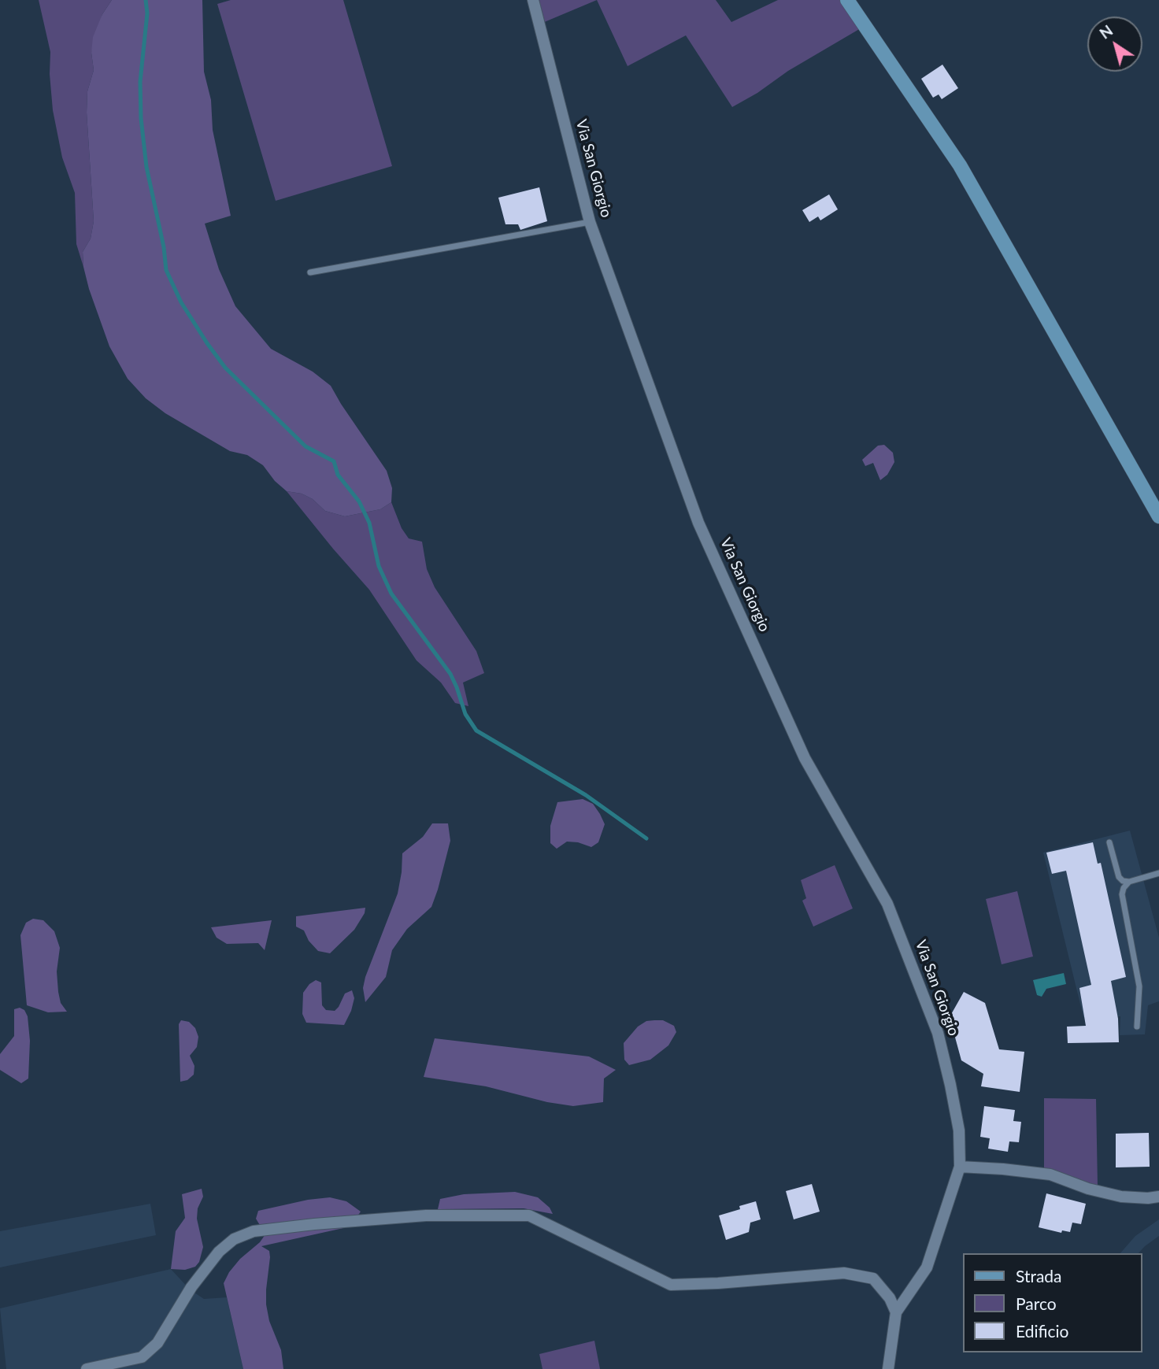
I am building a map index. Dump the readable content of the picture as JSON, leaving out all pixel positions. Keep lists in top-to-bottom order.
{
  "streets": {
    "street": ["Via San Giorgio"]
  },
  "legend": ["Strada", "Parco", "Edificio"],
  "north": "top left"
}
